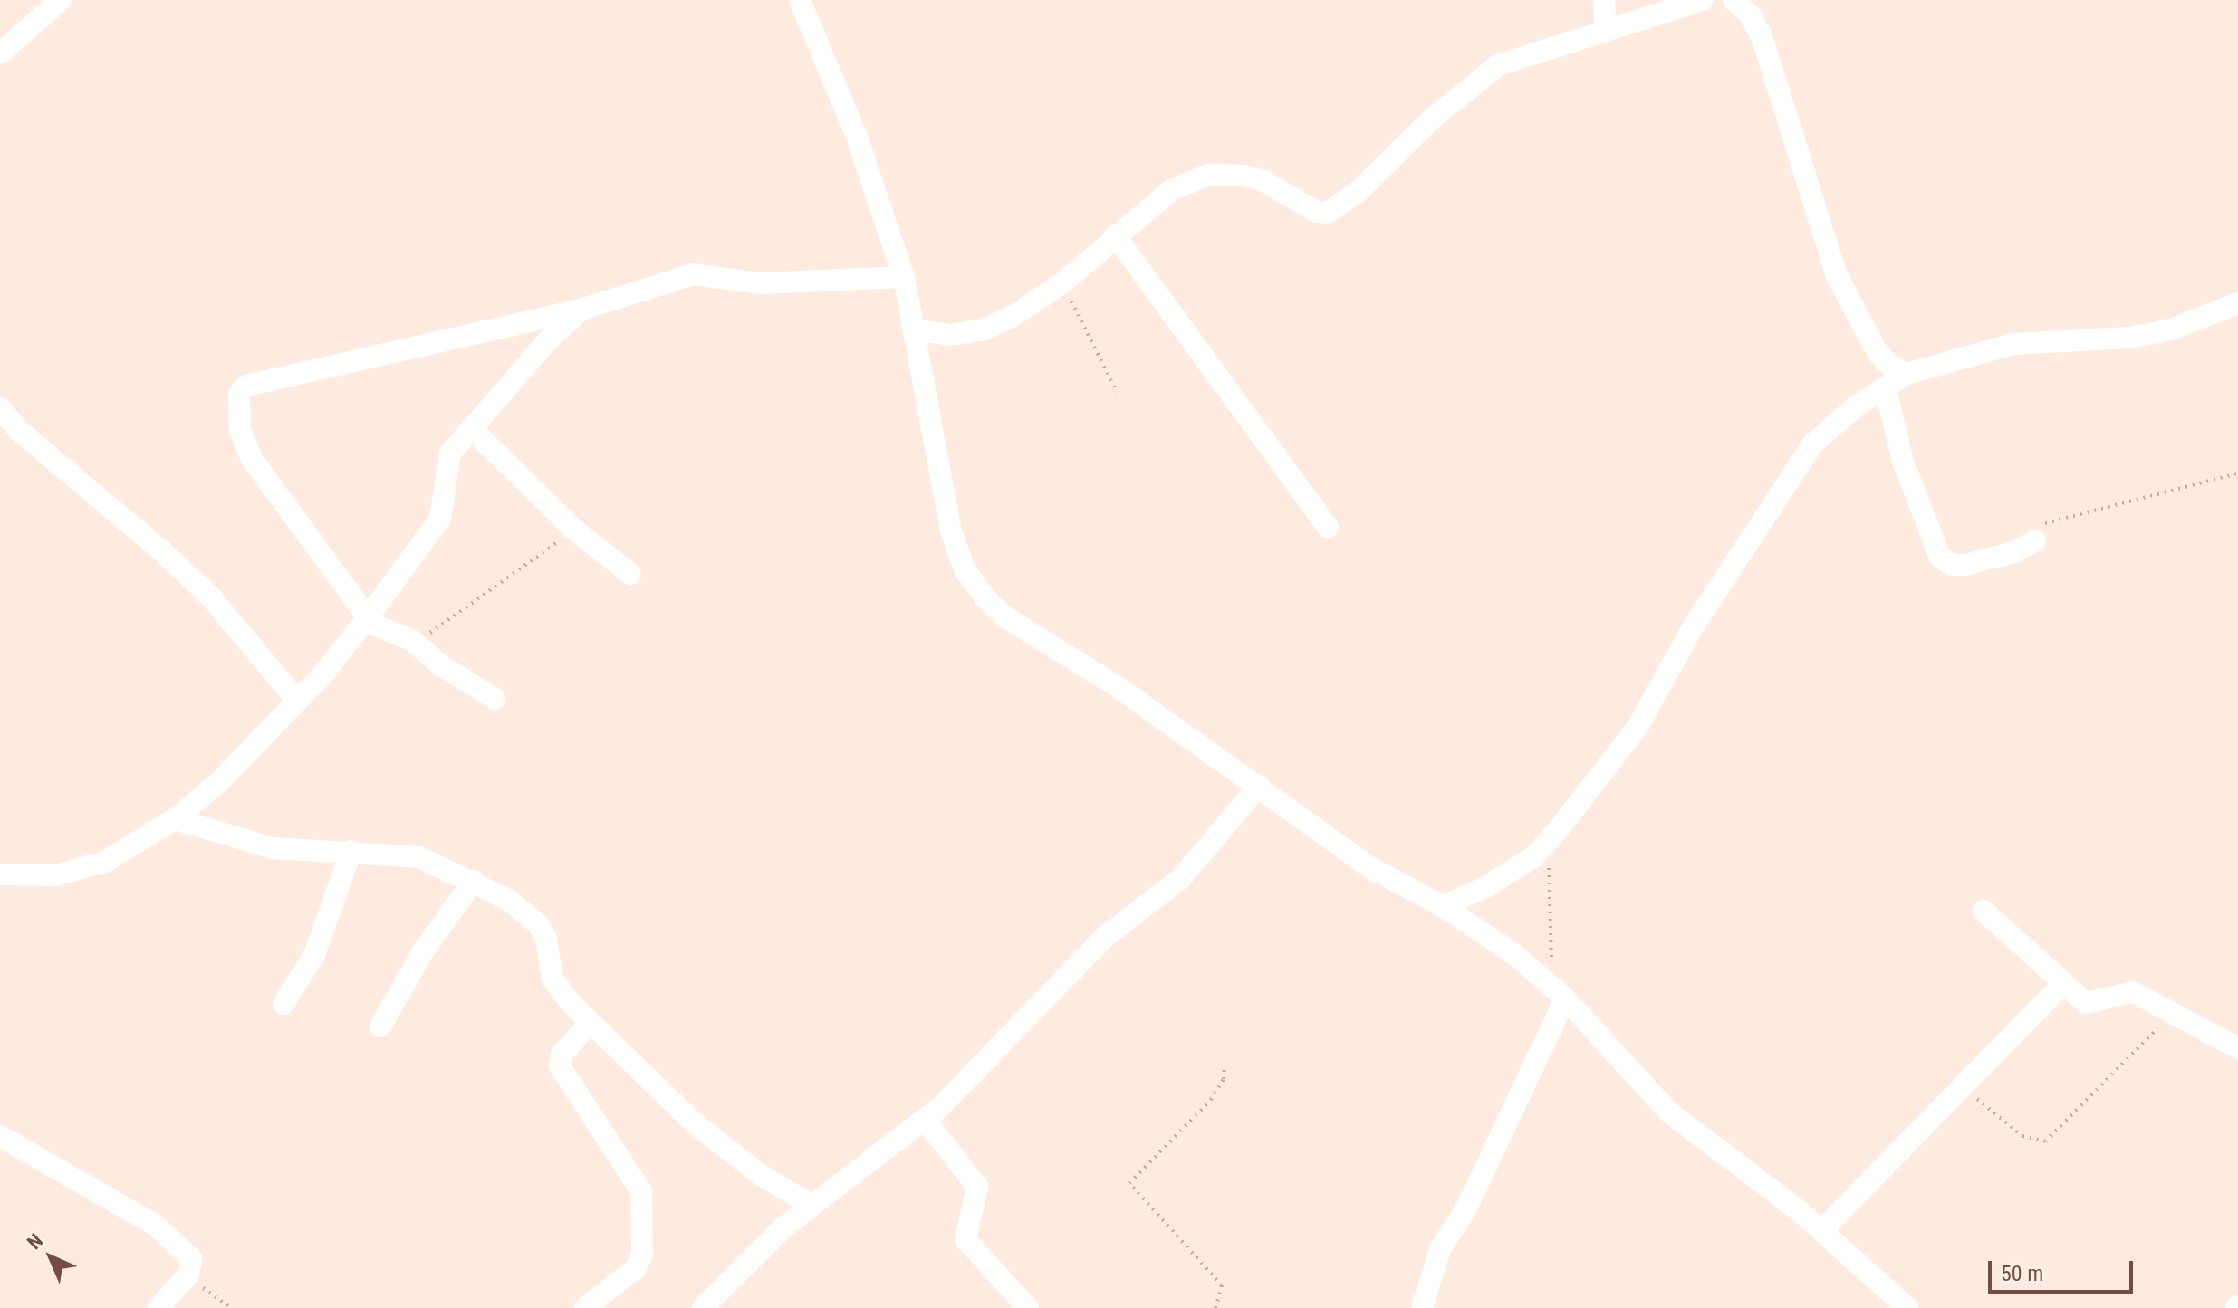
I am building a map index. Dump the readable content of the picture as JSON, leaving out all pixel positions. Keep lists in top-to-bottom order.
{
  "scale_bar": "50 m",
  "north": "top left"
}
